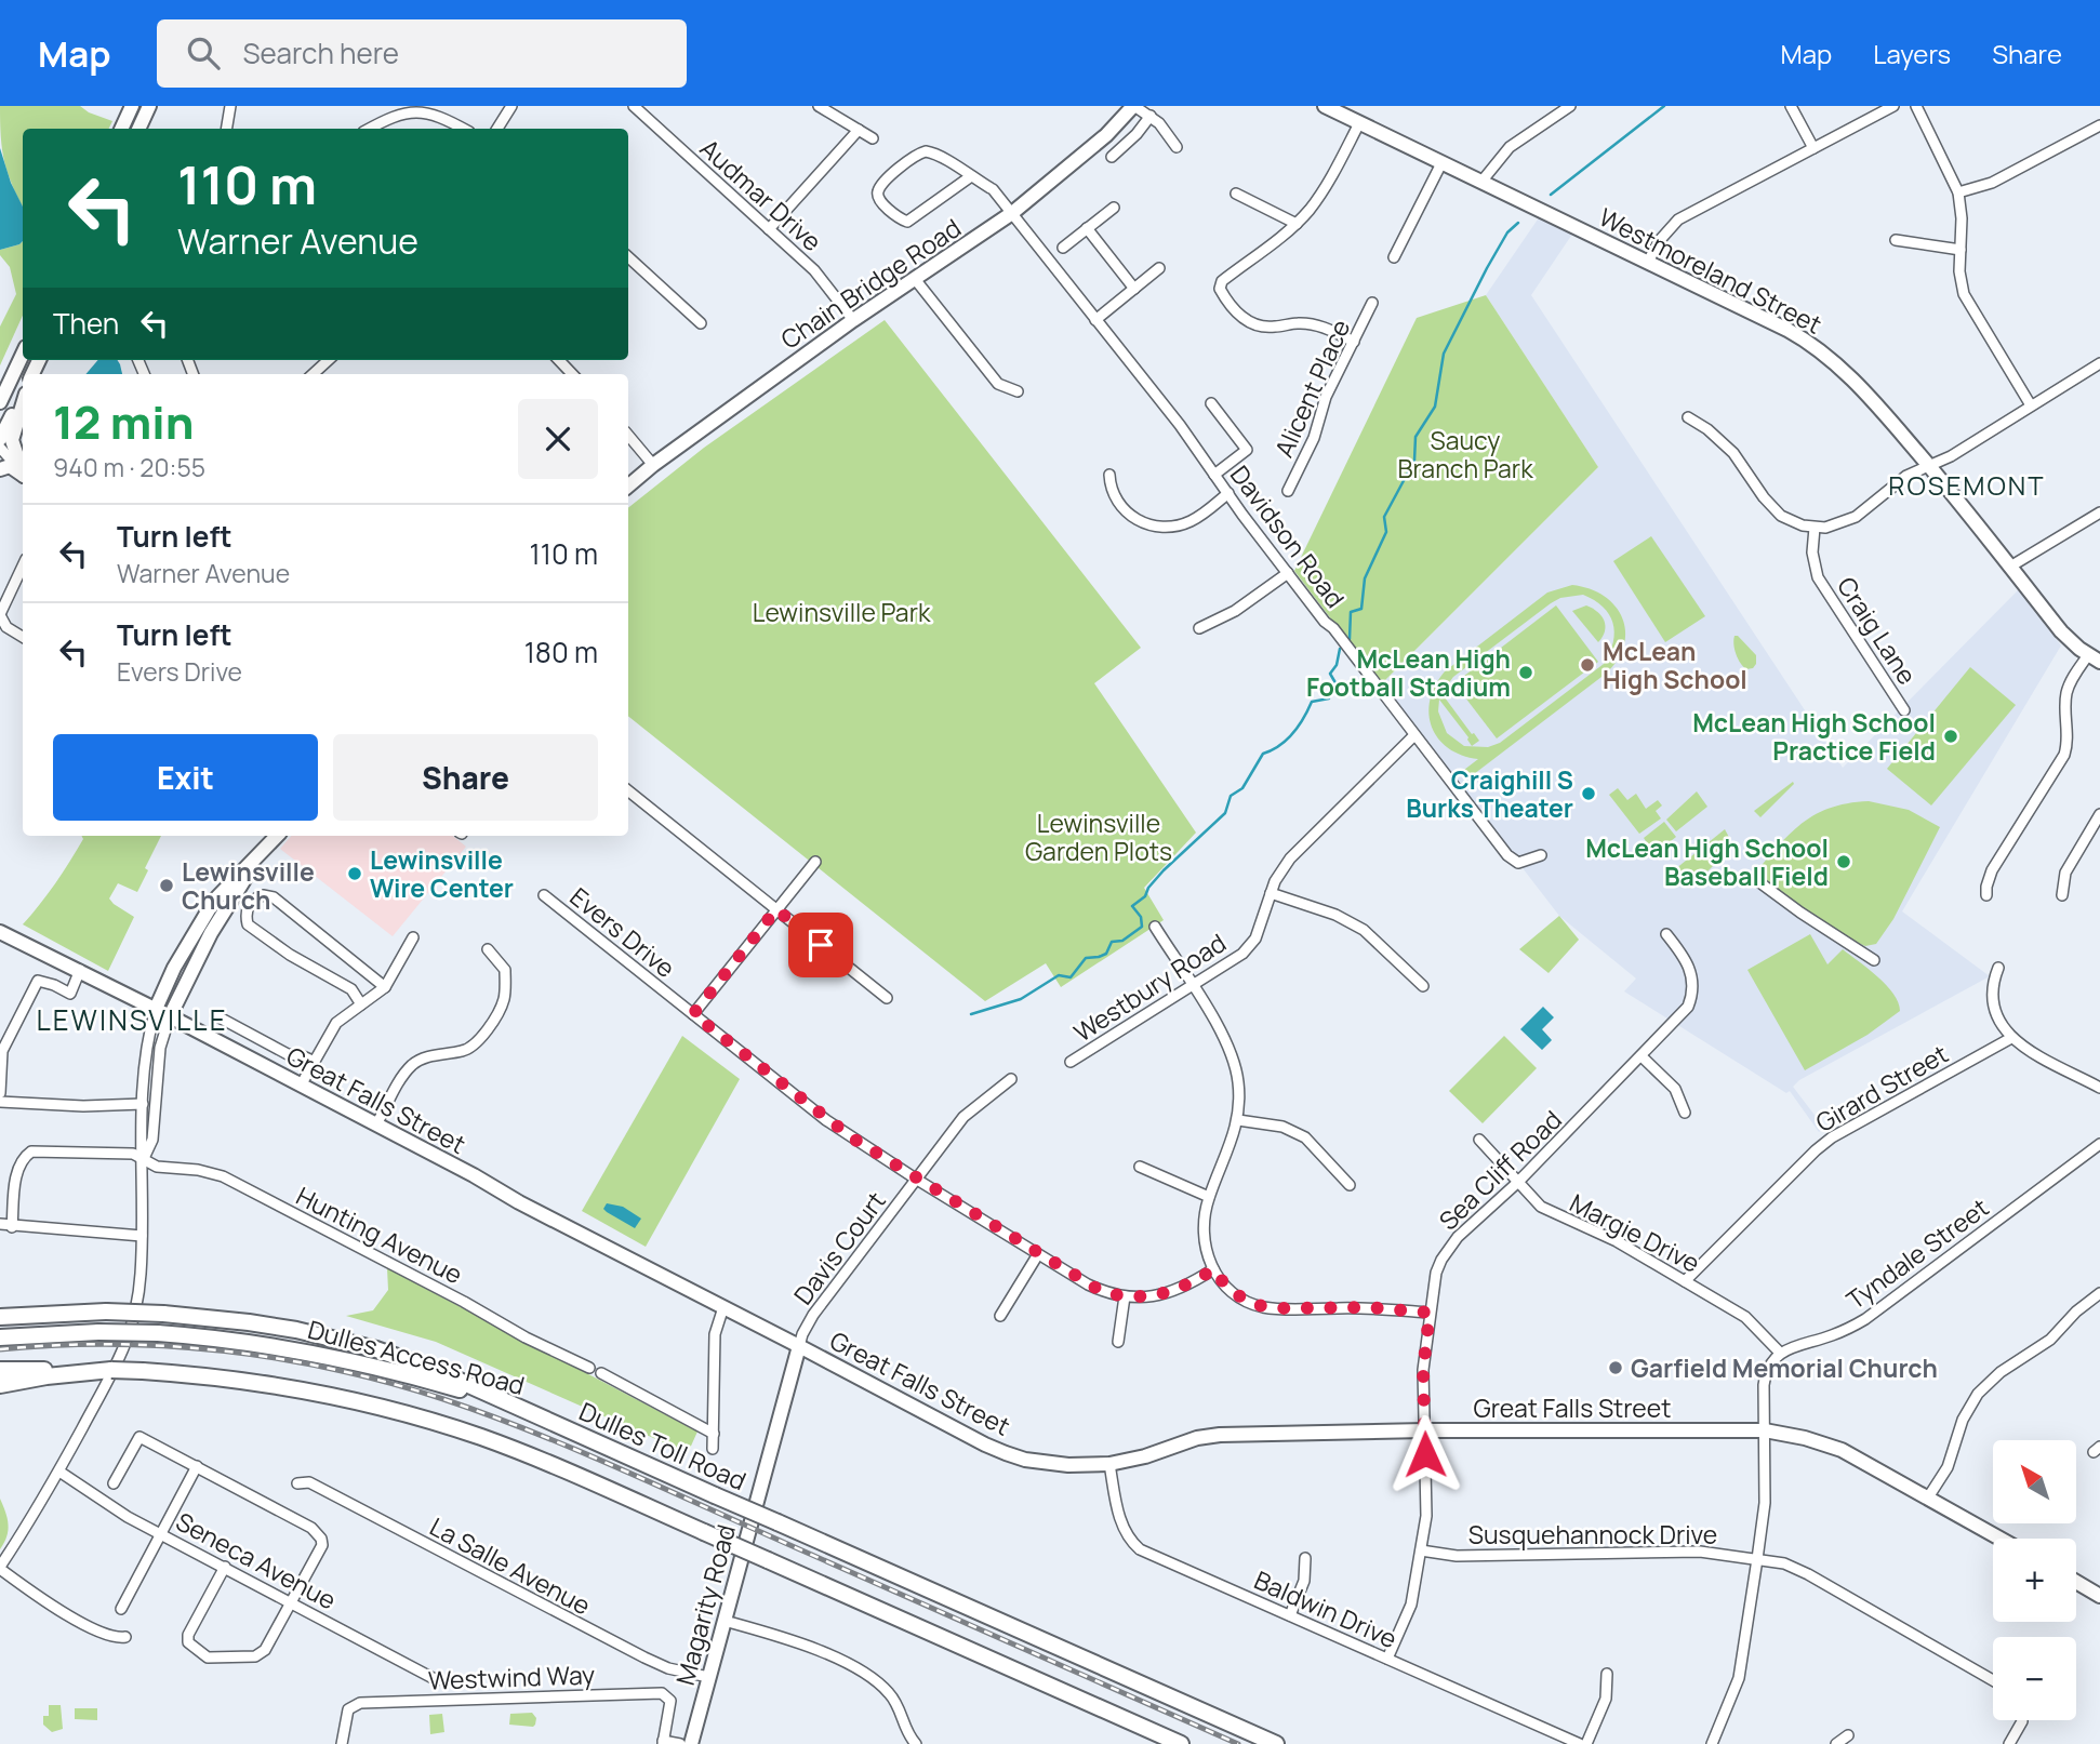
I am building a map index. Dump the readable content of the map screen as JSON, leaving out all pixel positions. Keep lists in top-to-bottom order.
{
  "streets": {
    "highway": ["Dulles Access Road", "Dulles Toll Road"],
    "main road": [
      "Westmoreland Street",
      "Chain Bridge Road",
      "Great Falls Street",
      "Magarity Road"
    ],
    "street": [
      "Audmar Drive",
      "Alicent Place",
      "Davidson Road",
      "Craig Lane",
      "Evers Drive",
      "Westbury Road",
      "Girard Street",
      "Sea Cliff Road",
      "Margie Drive",
      "Hunting Avenue",
      "Davis Court",
      "Tyndale Street",
      "Susquehannock Drive",
      "Seneca Avenue",
      "La Salle Avenue",
      "Baldwin Drive",
      "Westwind Way"
    ]
  },
  "crossings": [
    ["Audmar Drive", "Chain Bridge Road"],
    ["Chain Bridge Road", "Davidson Road"],
    ["Davidson Road", "Westbury Road"],
    ["Evers Drive", "Davis Court"],
    ["Girard Street", "Margie Drive"],
    ["Great Falls Street", "Sea Cliff Road"],
    ["Great Falls Street", "Davis Court"],
    ["Great Falls Street", "Magarity Road"],
    ["Great Falls Street", "Baldwin Drive"],
    ["Sea Cliff Road", "Margie Drive"],
    ["Sea Cliff Road", "Susquehannock Drive"],
    ["Sea Cliff Road", "Baldwin Drive"],
    ["Margie Drive", "Tyndale Street"],
    ["Davis Court", "Magarity Road"],
    ["Dulles Access Road", "Dulles Toll Road"],
    ["La Salle Avenue", "Magarity Road"]
  ],
  "districts": ["ROSEMONT", "LEWINSVILLE"],
  "parks": ["Saucy Branch Park", "Lewinsville Park", "Lewinsville Garden Plots"],
  "places": [
    "McLean High School",
    "McLean High Football Stadium",
    "McLean High School Practice Field",
    "Craighill S Burks Theater",
    "McLean High School Baseball Field",
    "Lewinsville Wire Center",
    "Lewinsville Church",
    "Garfield Memorial Church"
  ],
  "north": "top left",
  "page": {
    "header": "Map",
    "search": "Search here",
    "nav": ["Map", "Layers", "Share"],
    "turn": ["110 m", "Warner Avenue"],
    "then": "Then",
    "heading": ["12 min", "940 m · 20:55"],
    "list": [
      {
        "name": "Turn left",
        "note": "Warner Avenue",
        "value": "110 m"
      },
      {
        "name": "Turn left",
        "note": "Evers Drive",
        "value": "180 m"
      }
    ],
    "buttons": ["Exit", "Share"],
    "map_buttons": ["+", "−"]
  }
}
